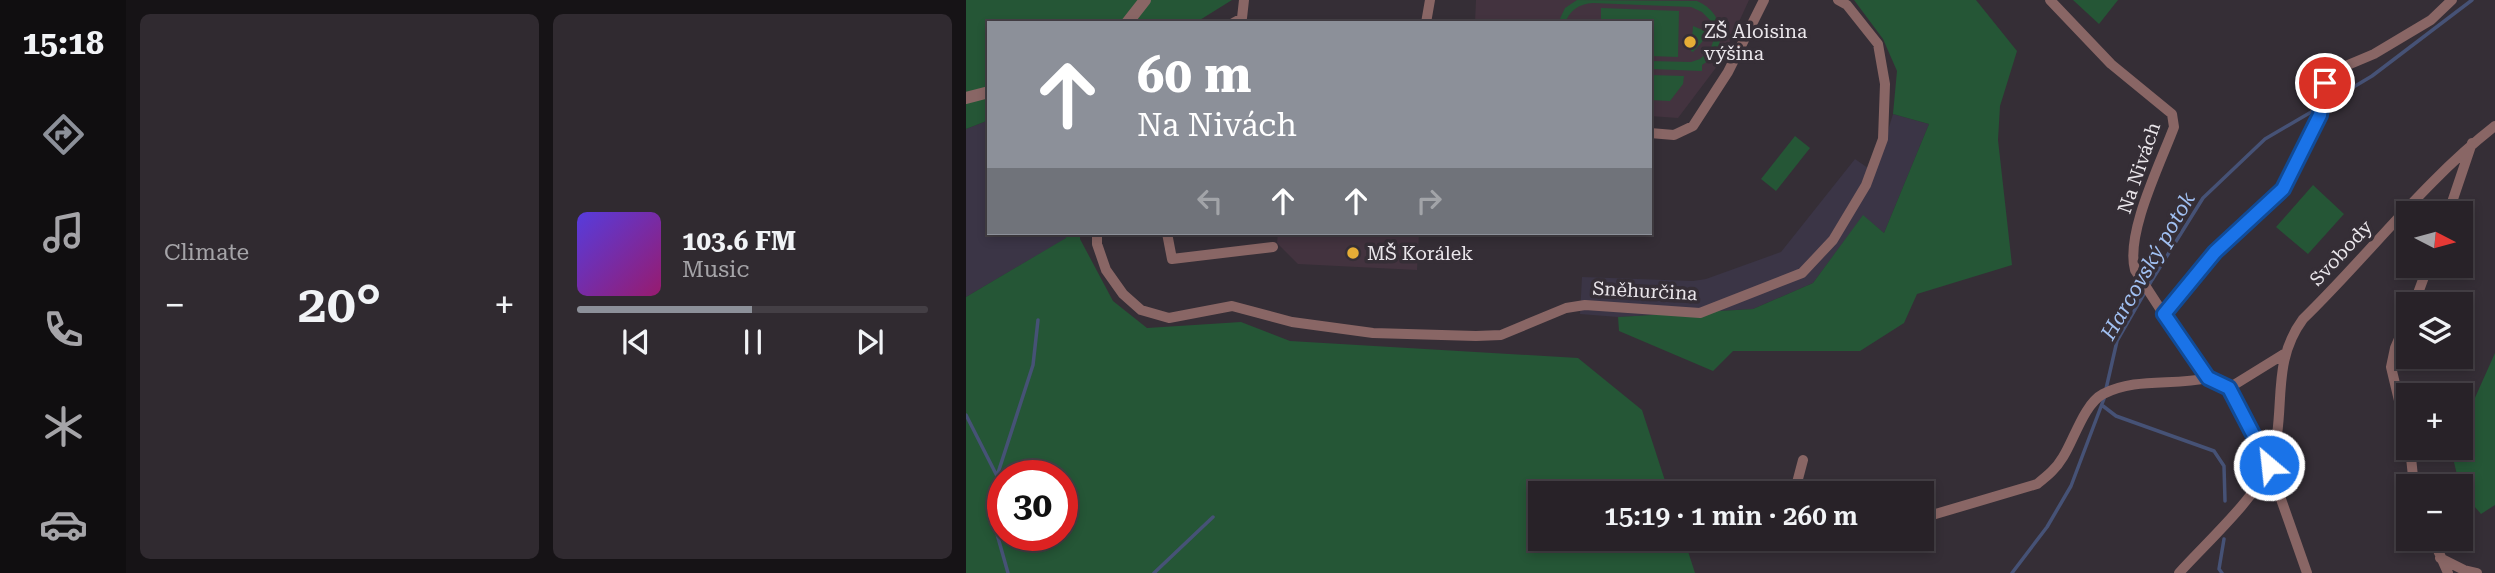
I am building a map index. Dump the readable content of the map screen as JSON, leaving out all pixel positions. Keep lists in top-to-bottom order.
{
  "streets": {
    "street": ["Na Nivách", "Svobody", "Sněhurčina"]
  },
  "water": ["Harcovský potok"],
  "places": ["ZŠ Aloisina výšina", "MŠ Korálek"],
  "north": "right",
  "page": {
    "tabs": "15:18",
    "tile": "Climate",
    "turn": ["60 m", "Na Nivách"],
    "map_buttons": ["+", "−"],
    "song": ["103.6 FM", "Music"],
    "heat": ["−", "20°", "+"],
    "limit": "30",
    "trip": "15:19 · 1 min · 260 m"
  }
}
